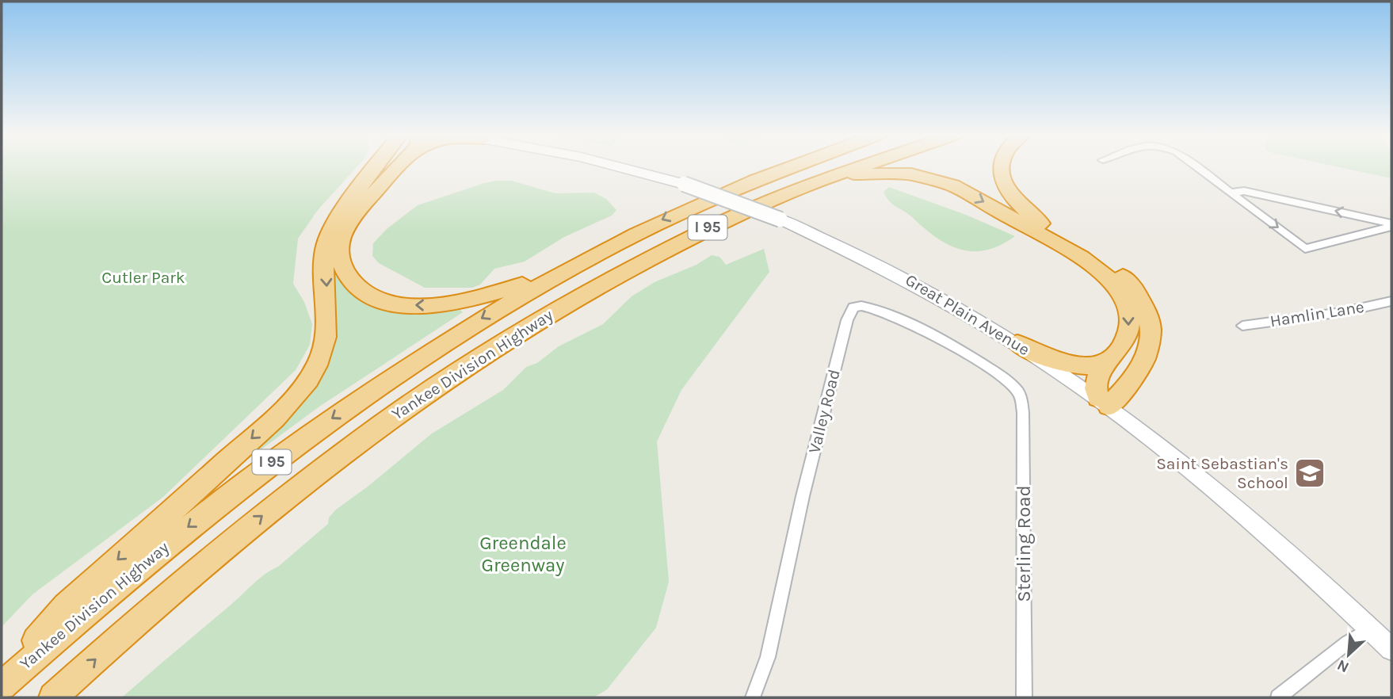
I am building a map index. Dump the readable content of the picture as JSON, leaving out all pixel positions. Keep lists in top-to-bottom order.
{
  "streets": {
    "highway": ["I 95", "Yankee Division Highway"],
    "main road": ["Great Plain Avenue"],
    "street": ["Hamlin Lane", "Valley Road", "Sterling Road"]
  },
  "crossings": [
    ["Valley Road", "Sterling Road"]
  ],
  "parks": ["Cutler Park", "Greendale Greenway"],
  "places": {
    "school or university": ["Saint Sebastian's School"]
  },
  "north": "bottom left"
}
